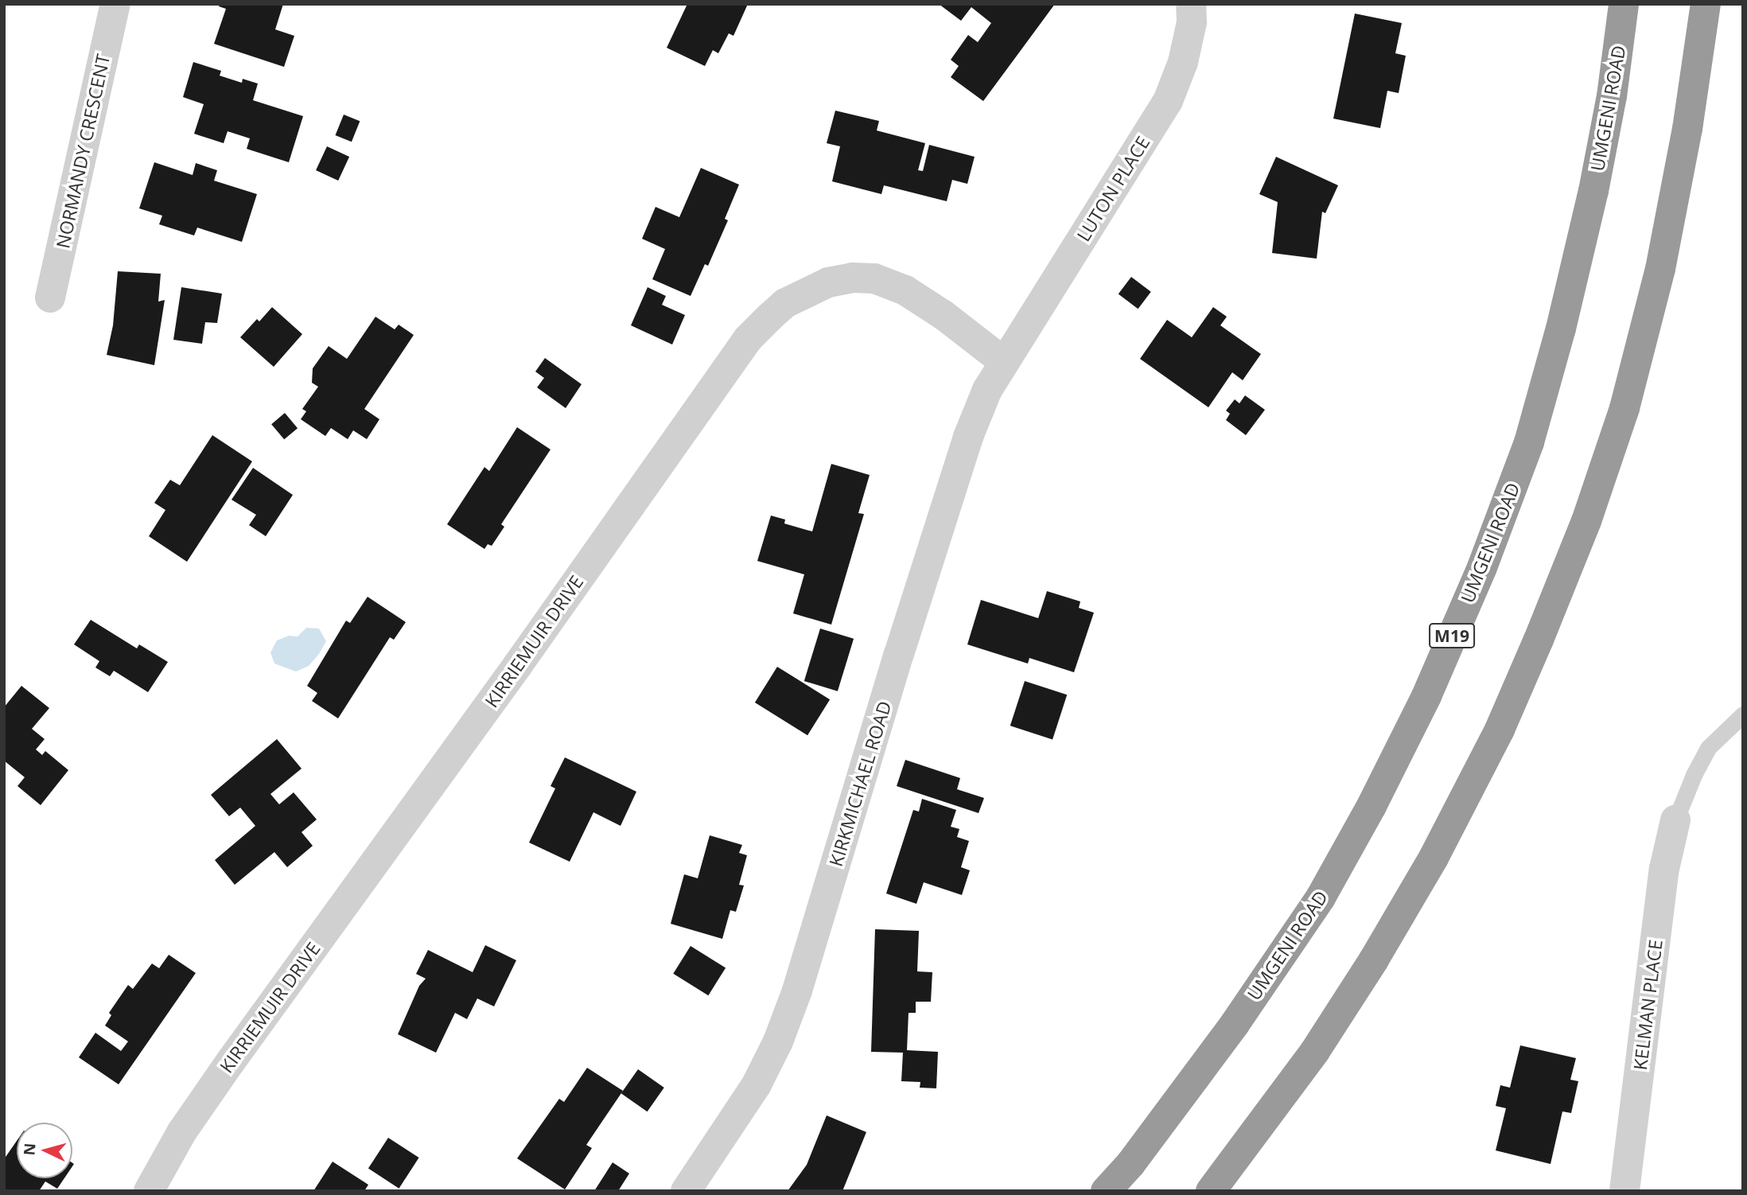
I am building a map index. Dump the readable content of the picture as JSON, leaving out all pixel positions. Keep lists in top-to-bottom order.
{
  "streets": {
    "highway": ["UMGENI ROAD", "M19"],
    "street": [
      "NORMANDY CRESCENT",
      "LUTON PLACE",
      "KIRRIEMUIR DRIVE",
      "KIRKMICHAEL ROAD",
      "KELMAN PLACE"
    ]
  },
  "crossings": [
    ["LUTON PLACE", "KIRRIEMUIR DRIVE"],
    ["LUTON PLACE", "KIRKMICHAEL ROAD"],
    ["KIRRIEMUIR DRIVE", "KIRKMICHAEL ROAD"]
  ],
  "north": "left"
}
